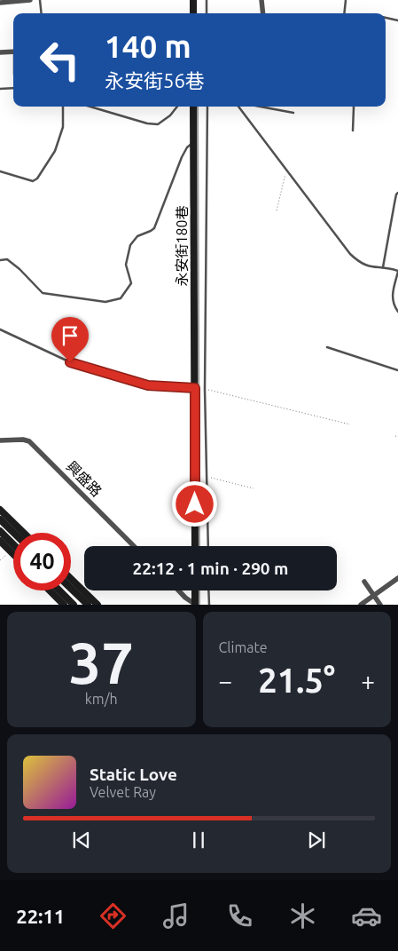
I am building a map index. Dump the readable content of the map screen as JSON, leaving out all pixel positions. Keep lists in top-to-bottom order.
{
  "streets": {
    "street": ["永安街180巷", "興盛路"]
  },
  "page": {
    "turn": ["140 m", "永安街56巷"],
    "limit": "40",
    "trip": "22:12 · 1 min · 290 m",
    "tile": [
      ["37", "km/h"],
      "Climate"
    ],
    "heat": ["−", "21.5°", "+"],
    "song": ["Static Love", "Velvet Ray"],
    "tabs": "22:11"
  }
}
